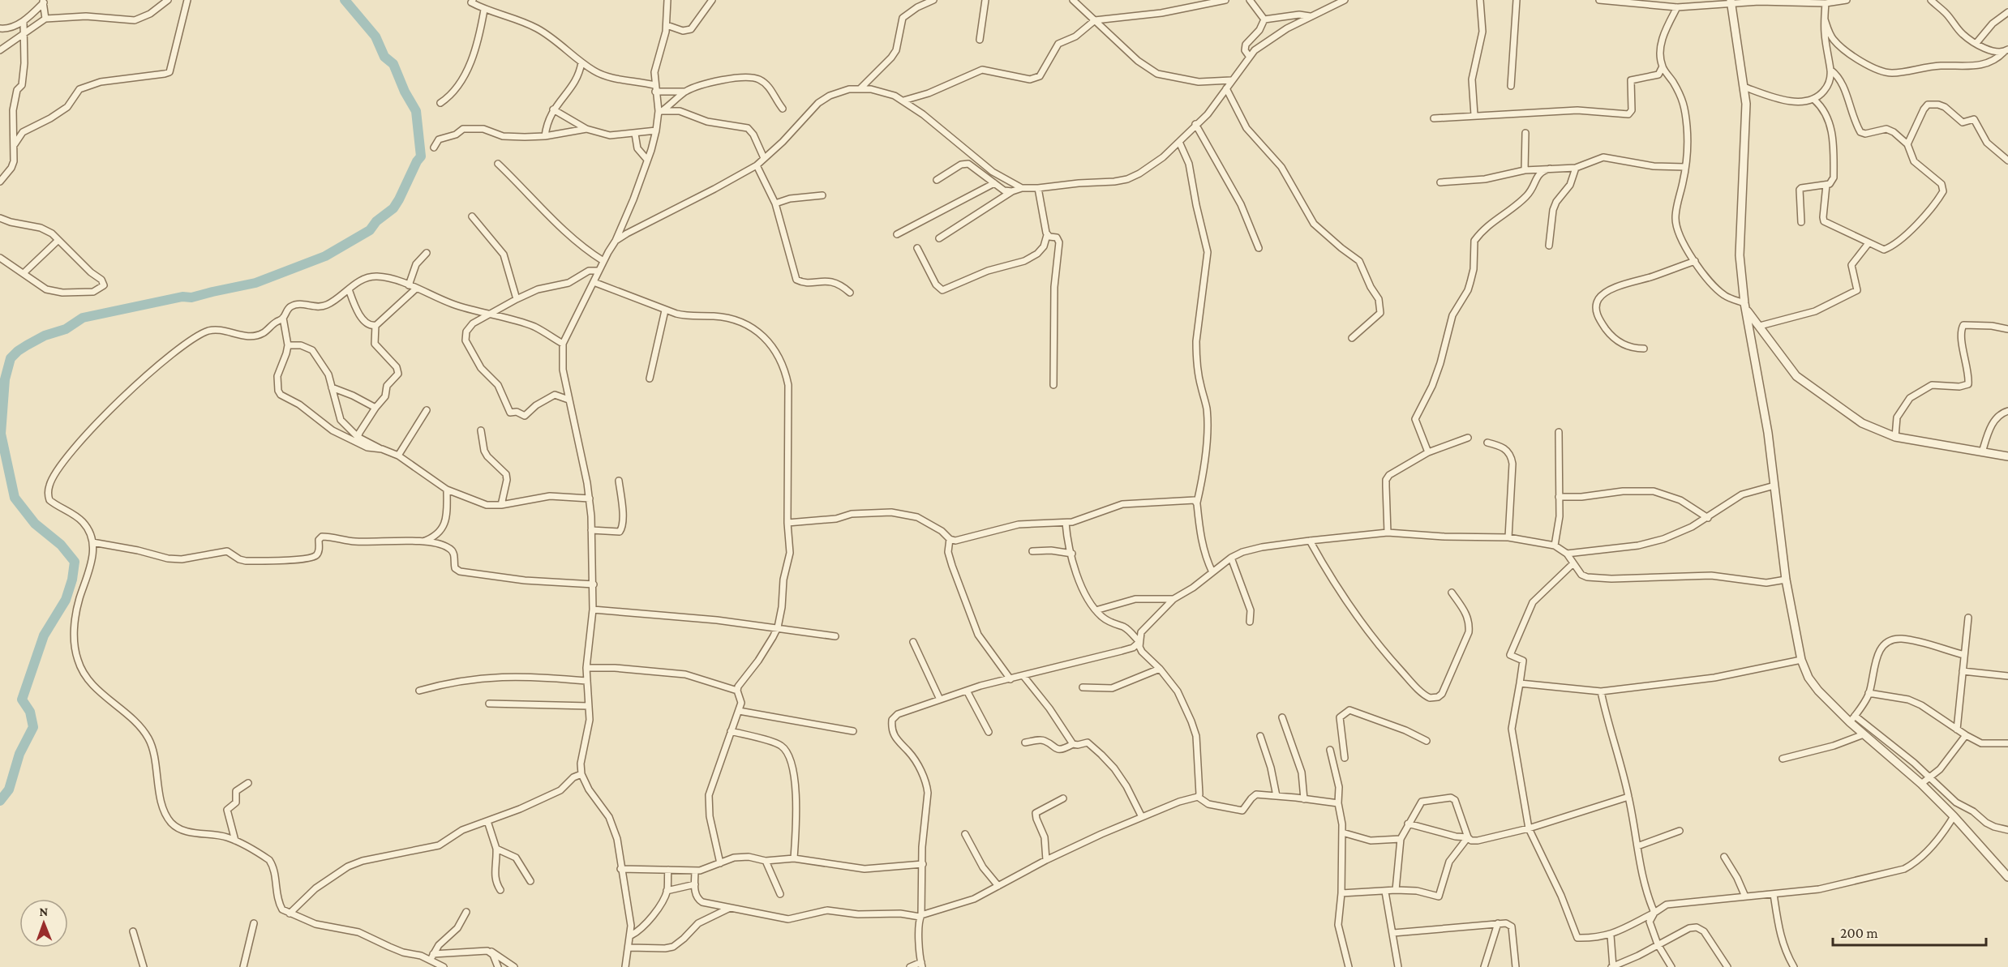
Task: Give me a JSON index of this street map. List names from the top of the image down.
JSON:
{
  "scale_bar": "200 m",
  "north": "top"
}
